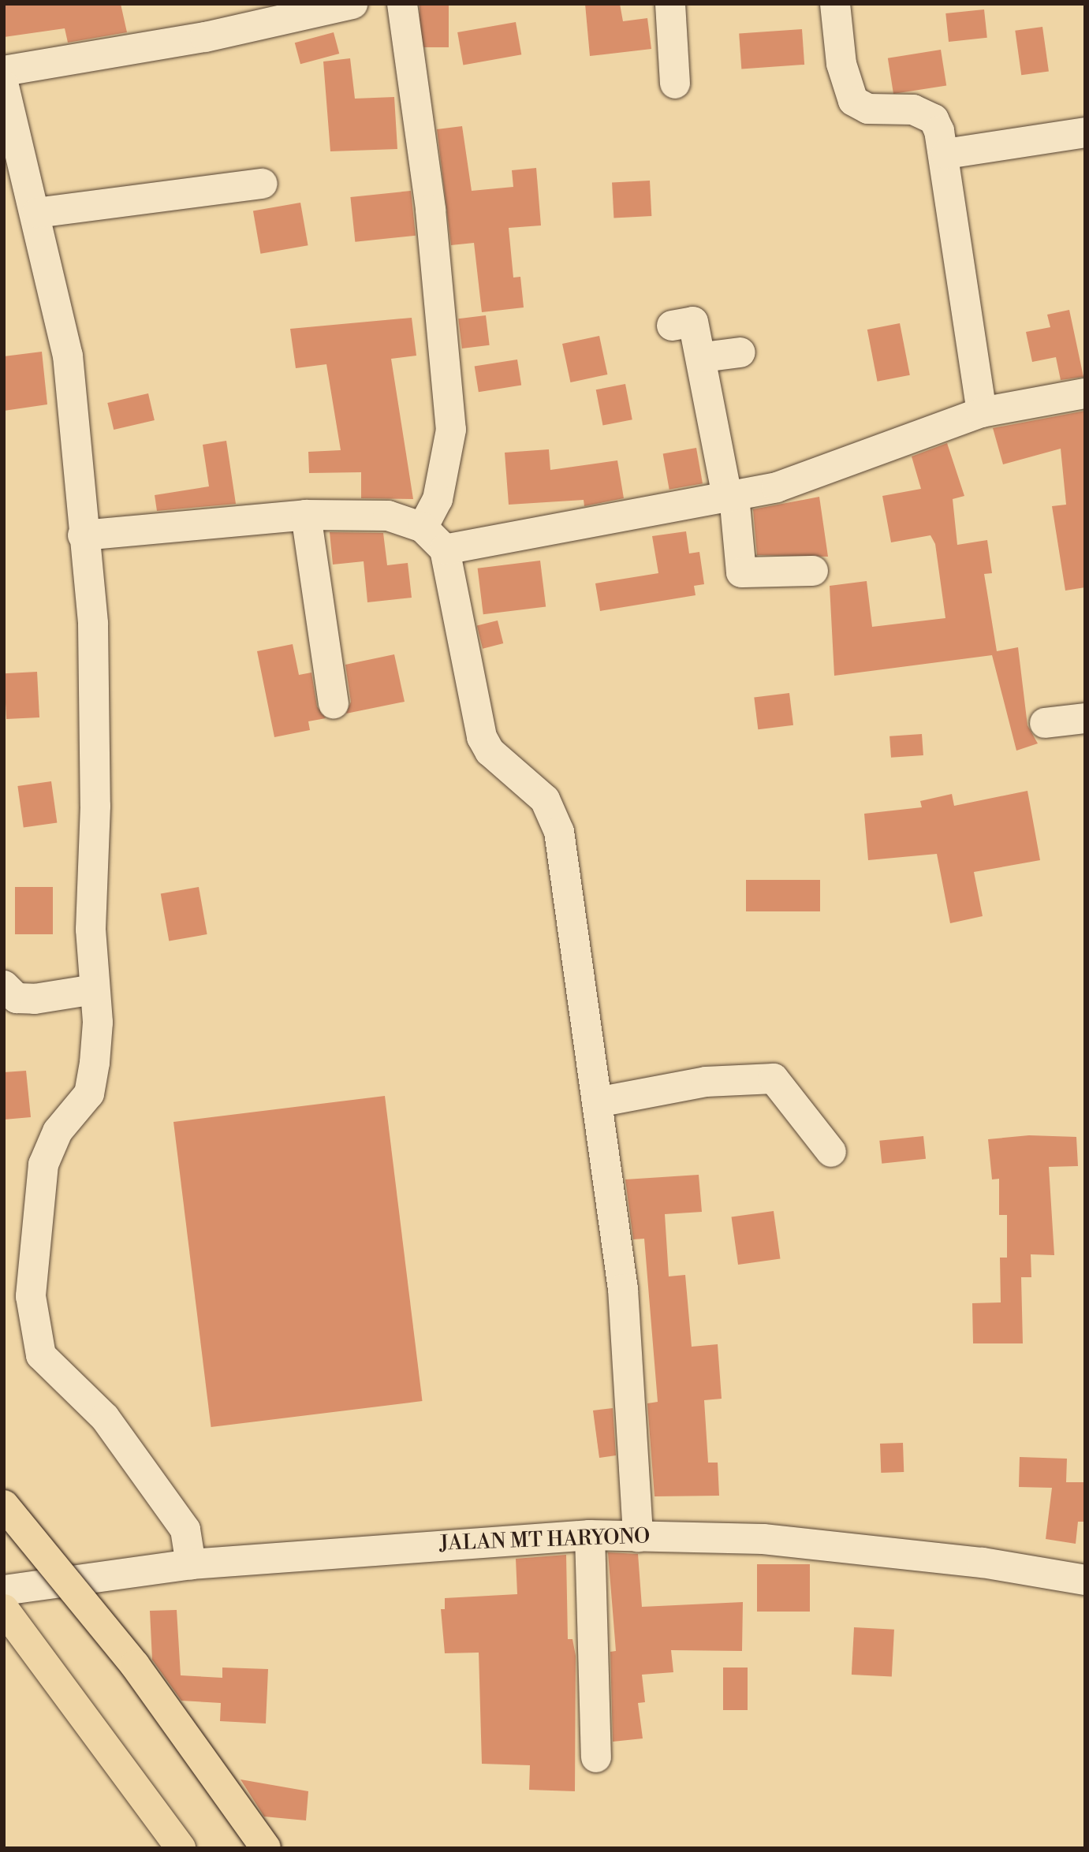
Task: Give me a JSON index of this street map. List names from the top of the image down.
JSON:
{
  "streets": {
    "street": ["JALAN MT HARYONO"]
  }
}
